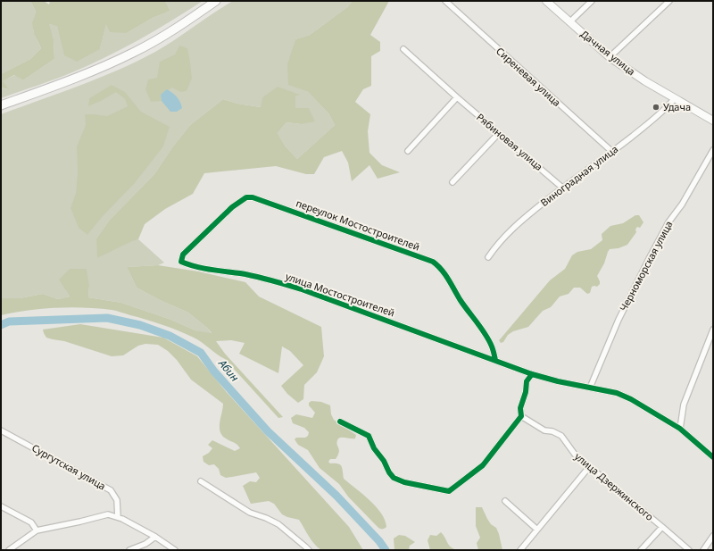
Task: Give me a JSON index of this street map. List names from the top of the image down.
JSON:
{
  "streets": {
    "main road": ["Дачная улица"],
    "street": [
      "Сиреневая улица",
      "Рябиновая улица",
      "Виноградная улица",
      "переулок Мостостроителей",
      "Черноморская улица",
      "улица Мостостроителей",
      "Сургутская улица",
      "улица Дзержинского"
    ]
  },
  "crossings": [
    ["Дачная улица", "Виноградная улица"],
    ["Сиреневая улица", "Виноградная улица"],
    ["Рябиновая улица", "Виноградная улица"],
    ["переулок Мостостроителей", "улица Мостостроителей"]
  ],
  "water": ["Абин"],
  "places": ["Удача"]
}
